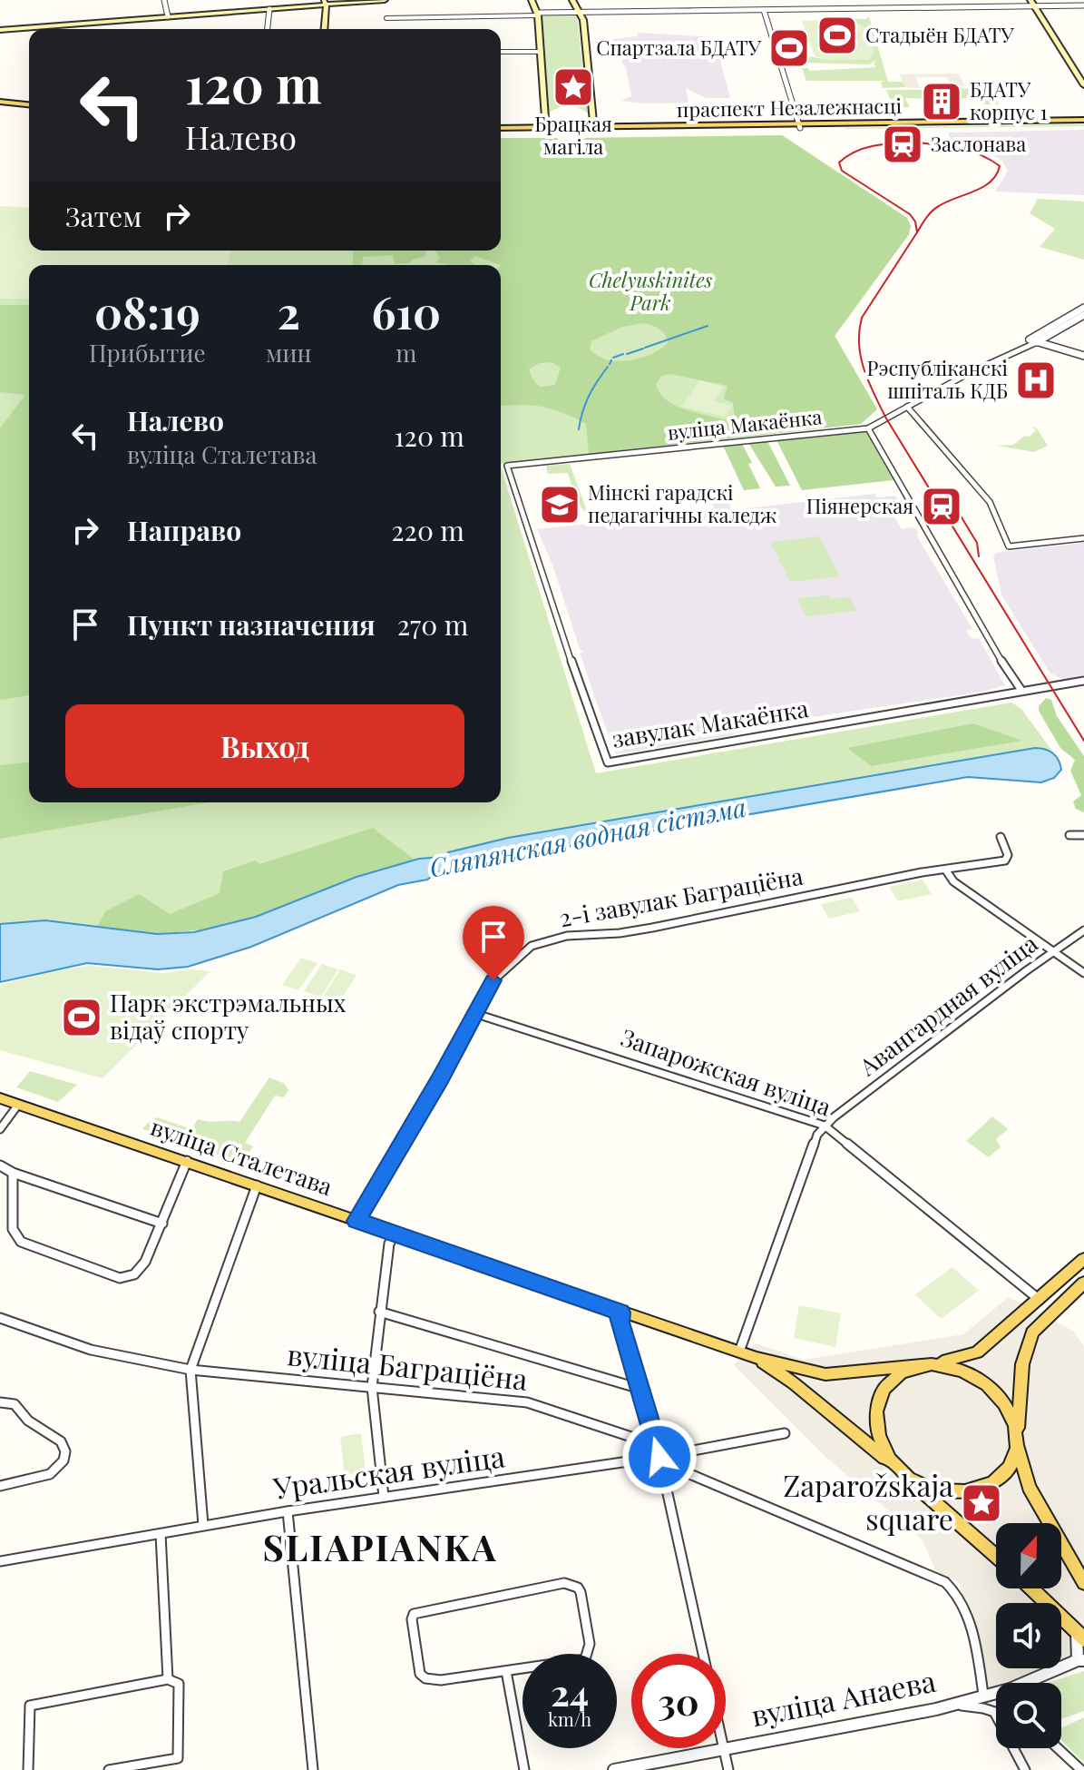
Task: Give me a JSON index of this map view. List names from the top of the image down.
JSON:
{
  "streets": {
    "main road": ["праспект Незалежнасці", "вуліца Сталетава"],
    "street": [
      "вуліца Макаёнка",
      "завулак Макаёнка",
      "2-і завулак Баграціёна",
      "Авангардная вуліца",
      "Запарожская вуліца",
      "вуліца Баграціёна",
      "Уральская вуліца",
      "вуліца Анаева"
    ]
  },
  "crossings": [
    ["вуліца Макаёнка", "завулак Макаёнка"],
    ["2-і завулак Баграціёна", "Запарожская вуліца"],
    ["2-і завулак Баграціёна", "вуліца Сталетава"],
    ["Авангардная вуліца", "Запарожская вуліца"],
    ["Авангардная вуліца", "вуліца Сталетава"],
    ["вуліца Баграціёна", "Уральская вуліца"],
    ["вуліца Баграціёна", "вуліца Анаева"]
  ],
  "districts": ["SLIAPIANKA"],
  "water": ["Сляпянская водная сістэма"],
  "parks": ["Chelyuskinites Park"],
  "places": {
    "sports": ["Стадыён БДАТУ", "Спартзала БДАТУ", "Парк экстрэмальных відаў спорту"],
    "place": ["Брацкая магіла", "Zaparožskaja square"],
    "building": ["БДАТУ корпус 1"],
    "station": ["Заслонава", "Піянерская"],
    "hospital": ["Рэспубліканскі шпіталь КДБ"],
    "school or university": ["Мінскі гарадскі педагагічны каледж"]
  },
  "north": "top",
  "page": {
    "turn": ["120 m", "Налево"],
    "then": "Затем",
    "eta": [
      "08:19",
      "Прибытие",
      "2",
      "мин",
      "610",
      "m"
    ],
    "list": [
      {
        "name": "Налево",
        "note": "вуліца Сталетава",
        "value": "120 m"
      },
      {
        "name": "Направо",
        "value": "220 m"
      },
      {
        "name": "Пункт назначения",
        "value": "270 m"
      }
    ],
    "buttons": "Выход",
    "speed": "24 km/h",
    "limit": "30"
  }
}
